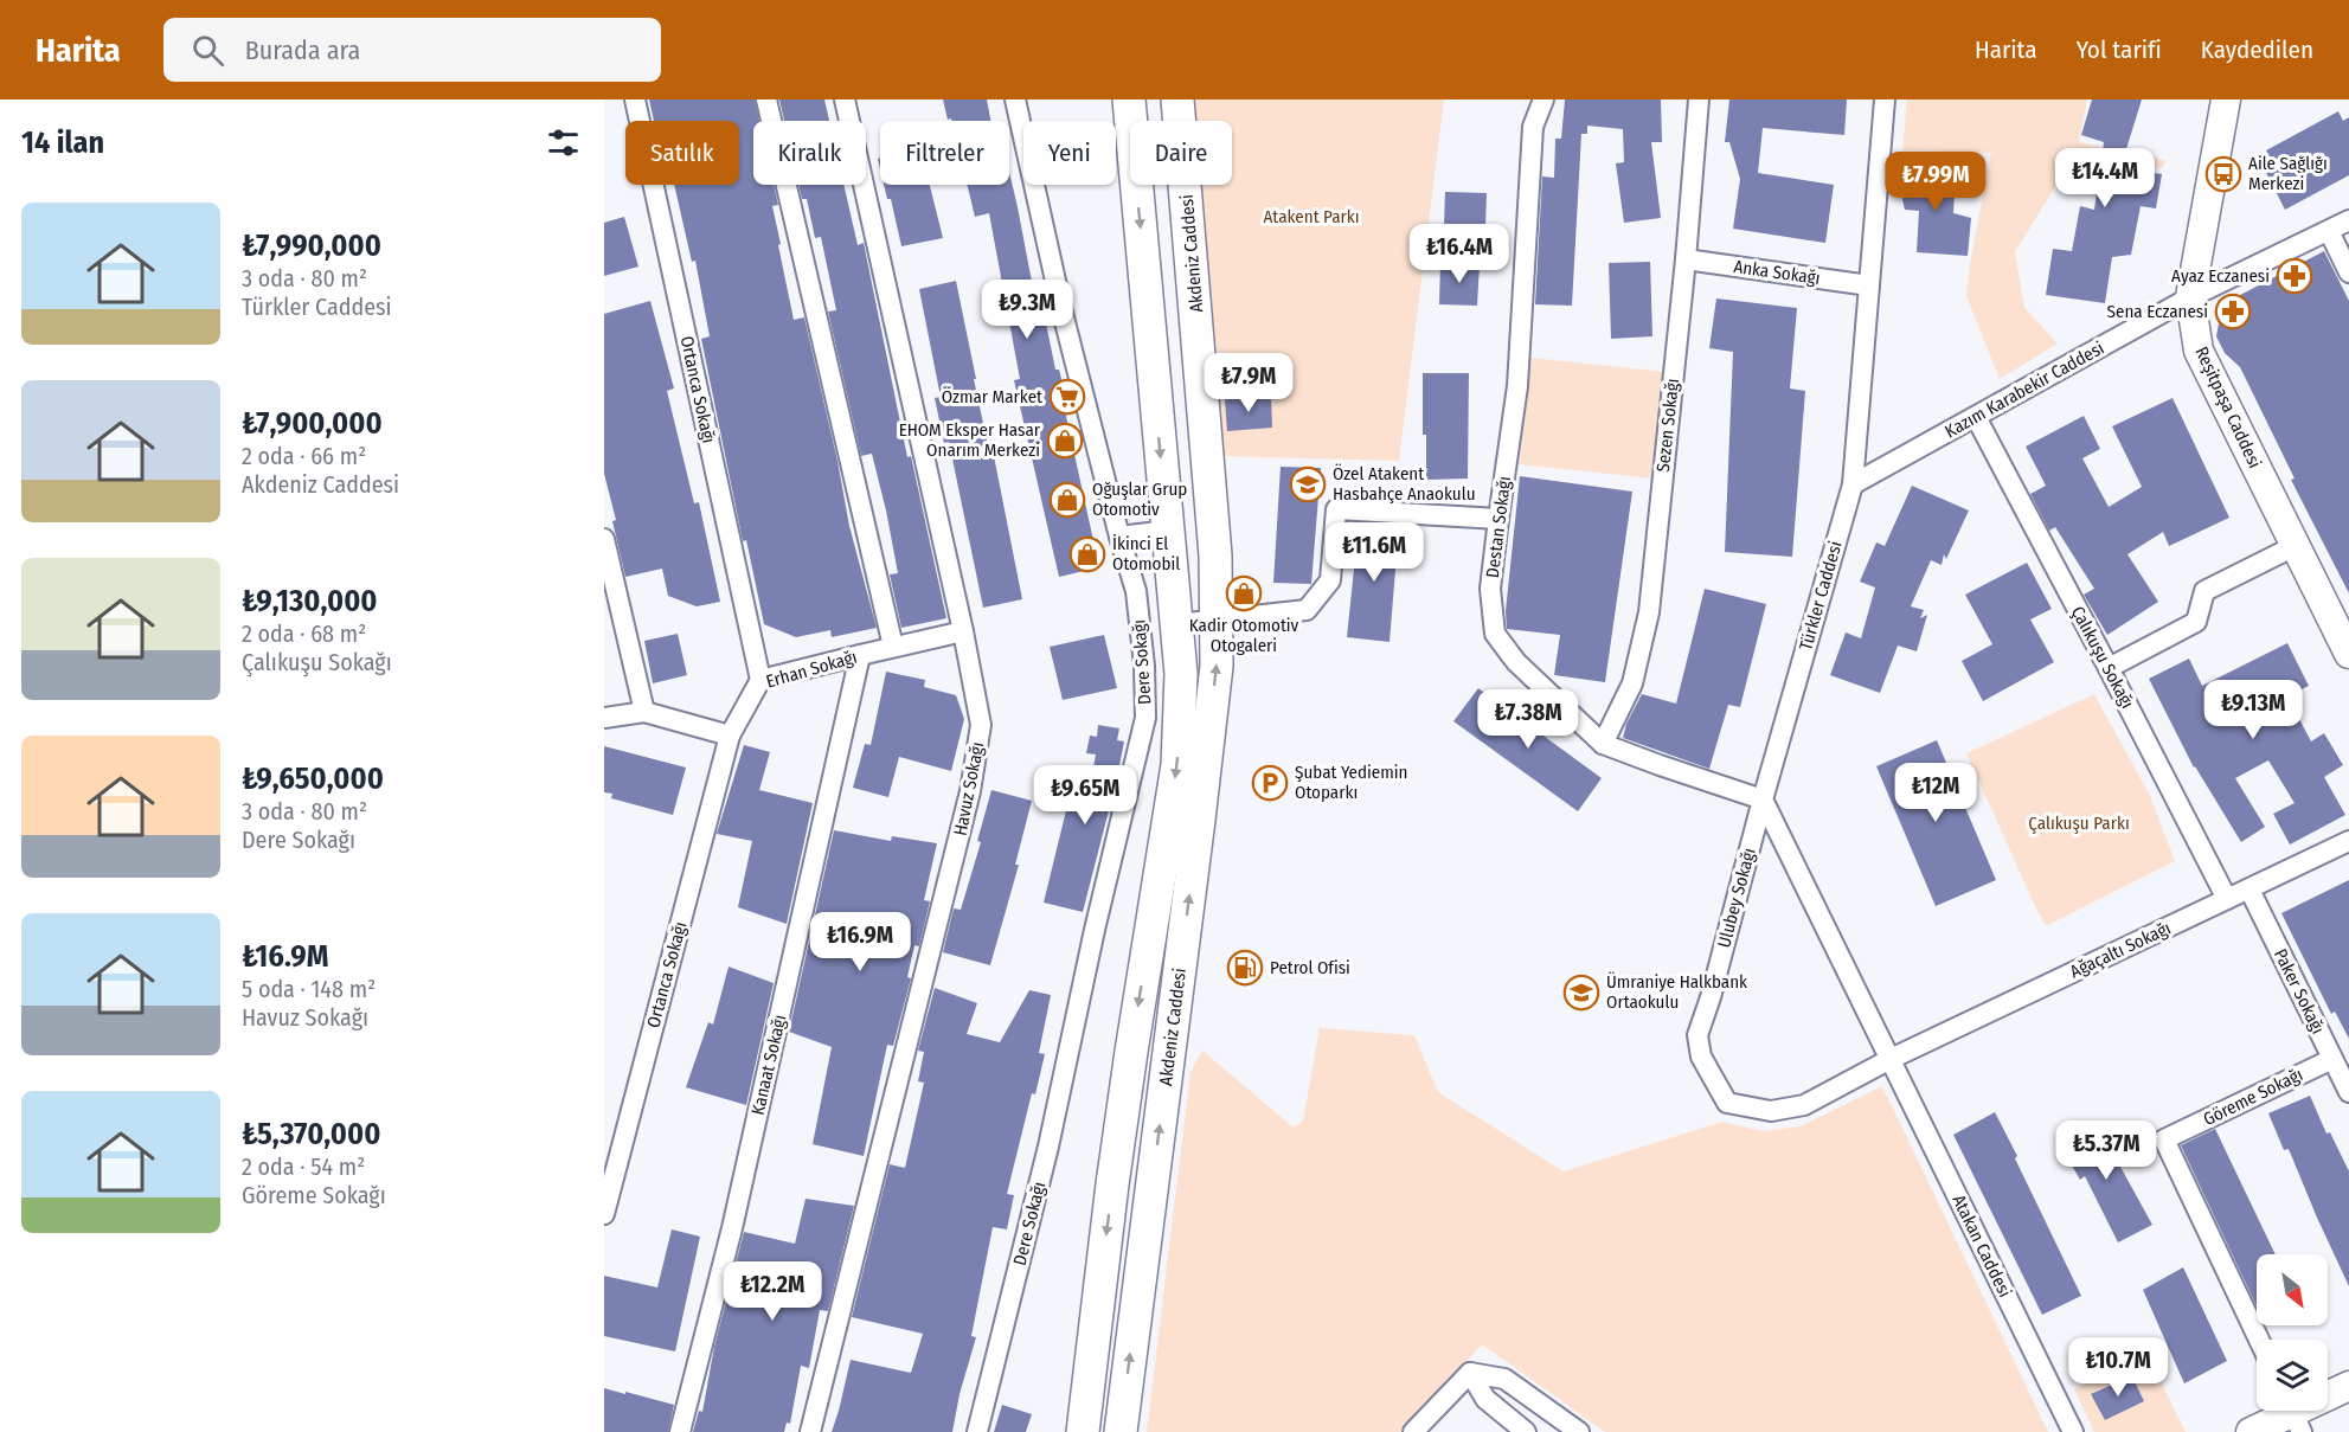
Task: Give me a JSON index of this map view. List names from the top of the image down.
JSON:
{
  "streets": {
    "main road": ["Akdeniz Caddesi"],
    "street": [
      "Anka Sokağı",
      "Ortanca Sokağı",
      "Kazım Karabekir Caddesi",
      "Reşitpaşa Caddesi",
      "Sezen Sokağı",
      "Destan Sokağı",
      "Türkler Caddesi",
      "Çalıkuşu Sokağı",
      "Dere Sokağı",
      "Erhan Sokağı",
      "Havuz Sokağı",
      "Ulubey Sokağı",
      "Ağaçaltı Sokağı",
      "Paker Sokağı",
      "Kanaat Sokağı",
      "Göreme Sokağı",
      "Atakan Caddesi"
    ]
  },
  "crossings": [
    ["Anka Sokağı", "Sezen Sokağı"],
    ["Anka Sokağı", "Türkler Caddesi"],
    ["Ortanca Sokağı", "Erhan Sokağı"],
    ["Kazım Karabekir Caddesi", "Reşitpaşa Caddesi"],
    ["Kazım Karabekir Caddesi", "Türkler Caddesi"],
    ["Kazım Karabekir Caddesi", "Çalıkuşu Sokağı"],
    ["Sezen Sokağı", "Destan Sokağı"],
    ["Destan Sokağı", "Türkler Caddesi"],
    ["Destan Sokağı", "Ulubey Sokağı"],
    ["Türkler Caddesi", "Ulubey Sokağı"],
    ["Çalıkuşu Sokağı", "Ağaçaltı Sokağı"],
    ["Erhan Sokağı", "Havuz Sokağı"],
    ["Erhan Sokağı", "Kanaat Sokağı"],
    ["Ulubey Sokağı", "Ağaçaltı Sokağı"],
    ["Ağaçaltı Sokağı", "Paker Sokağı"],
    ["Ağaçaltı Sokağı", "Atakan Caddesi"],
    ["Paker Sokağı", "Göreme Sokağı"]
  ],
  "parks": ["Atakent Parkı", "Çalıkuşu Parkı"],
  "places": {
    "bus stop": ["Aile Sağlığı Merkezi"],
    "pharmacy": ["Ayaz Eczanesi", "Sena Eczanesi"],
    "supermarket": ["Özmar Market"],
    "shop": [
      "EHOM Eksper Hasar Onarım Merkezi",
      "Oğuşlar Grup Otomotiv",
      "İkinci El Otomobil",
      "Kadir Otomotiv Otogaleri"
    ],
    "school or university": ["Özel Atakent Hasbahçe Anaokulu", "Ümraniye Halkbank Ortaokulu"],
    "parking": ["Şubat Yediemin Otoparkı"],
    "fuel station": ["Petrol Ofisi"]
  },
  "north": "bottom right",
  "page": {
    "header": "Harita",
    "search": "Burada ara",
    "nav": ["Harita", "Yol tarifi", "Kaydedilen"],
    "heading": "14 ilan",
    "chip": [
      "Satılık",
      "Kiralık",
      "Filtreler",
      "Yeni",
      "Daire"
    ],
    "price": [
      "₺14.4M",
      "₺7.99M",
      "₺16.4M",
      "₺9.3M",
      "₺7.9M",
      "₺11.6M",
      "₺9.13M",
      "₺7.38M",
      "₺12M",
      "₺9.65M",
      "₺16.9M",
      "₺5.37M",
      "₺12.2M",
      "₺10.7M"
    ],
    "list": [
      {
        "name": "₺7,990,000",
        "note": "3 oda · 80 m² · Türkler Caddesi"
      },
      {
        "name": "₺7,900,000",
        "note": "2 oda · 66 m² · Akdeniz Caddesi"
      },
      {
        "name": "₺9,130,000",
        "note": "2 oda · 68 m² · Çalıkuşu Sokağı"
      },
      {
        "name": "₺9,650,000",
        "note": "3 oda · 80 m² · Dere Sokağı"
      },
      {
        "name": "₺16.9M",
        "note": "5 oda · 148 m² · Havuz Sokağı"
      },
      {
        "name": "₺5,370,000",
        "note": "2 oda · 54 m² · Göreme Sokağı"
      }
    ]
  }
}
